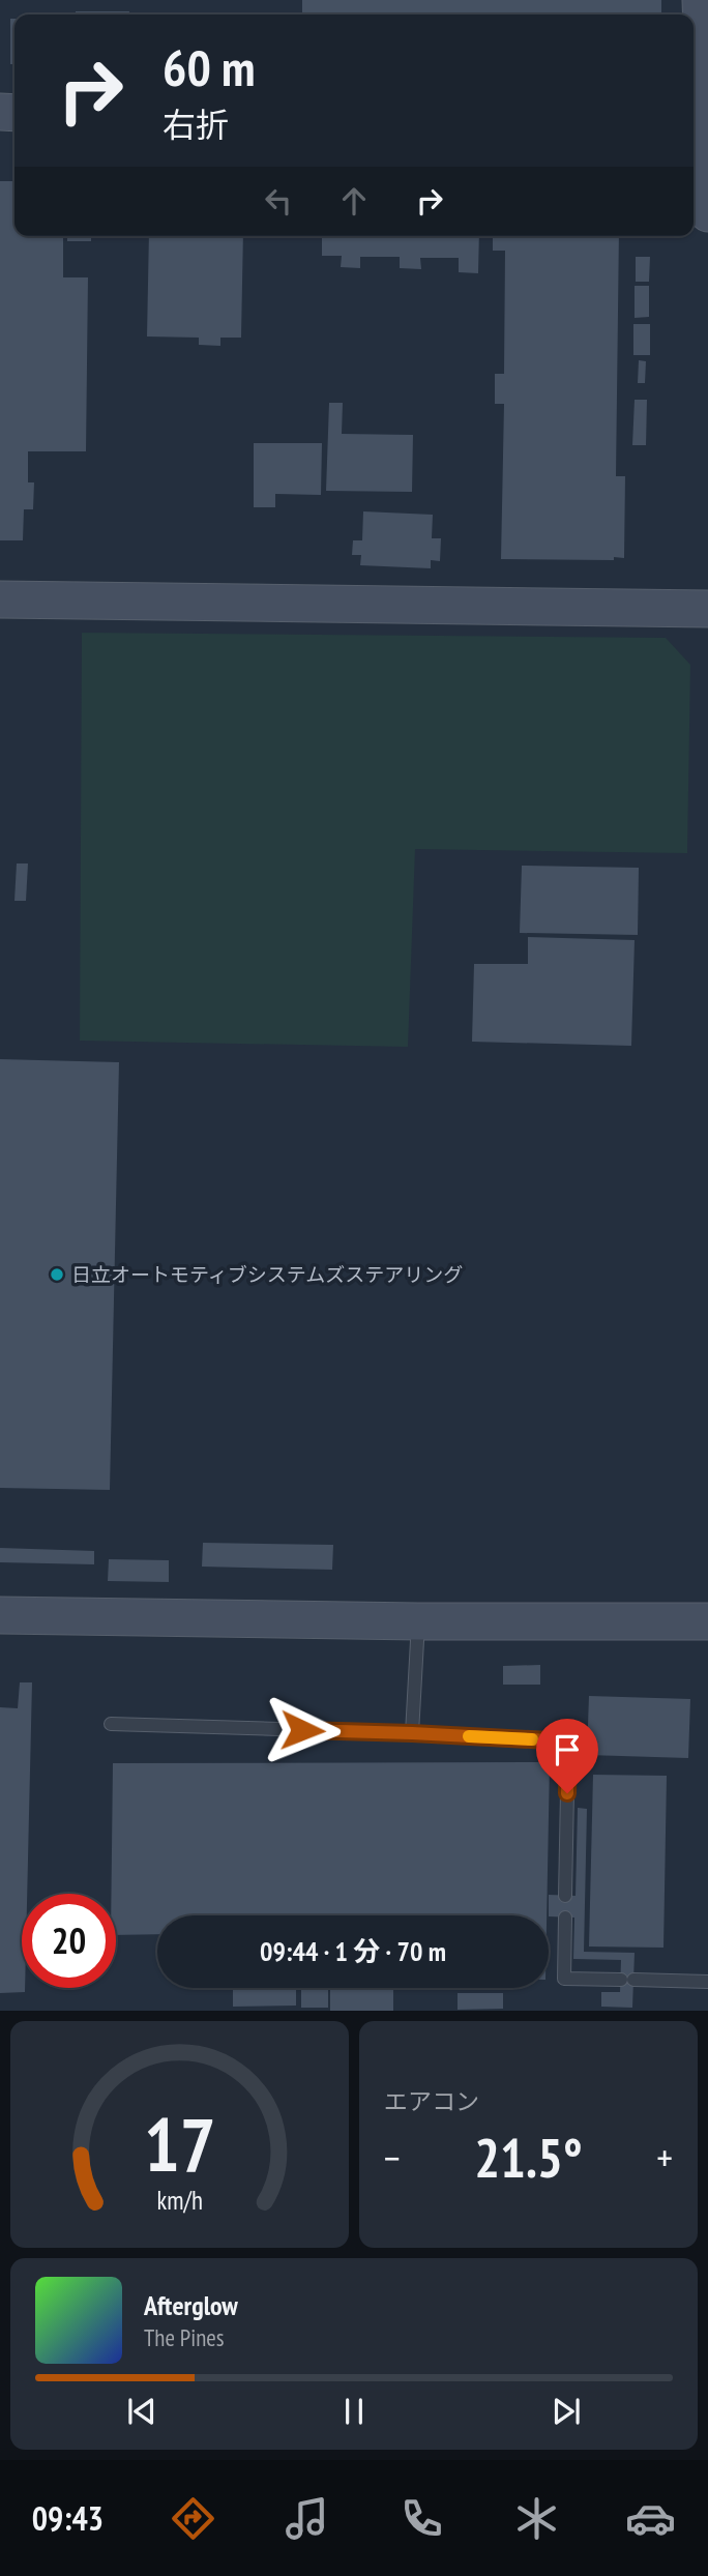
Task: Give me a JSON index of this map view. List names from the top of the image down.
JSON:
{
  "places": ["日立オートモティブシステムズステアリング"],
  "page": {
    "turn": ["60 m", "右折"],
    "limit": "20",
    "trip": "09:44 · 1 分 · 70 m",
    "tile": "エアコン",
    "heat": ["−", "21.5°", "+"],
    "song": ["Afterglow", "The Pines"],
    "tabs": "09:43",
    "gauge": ["17", "km/h"]
  }
}
